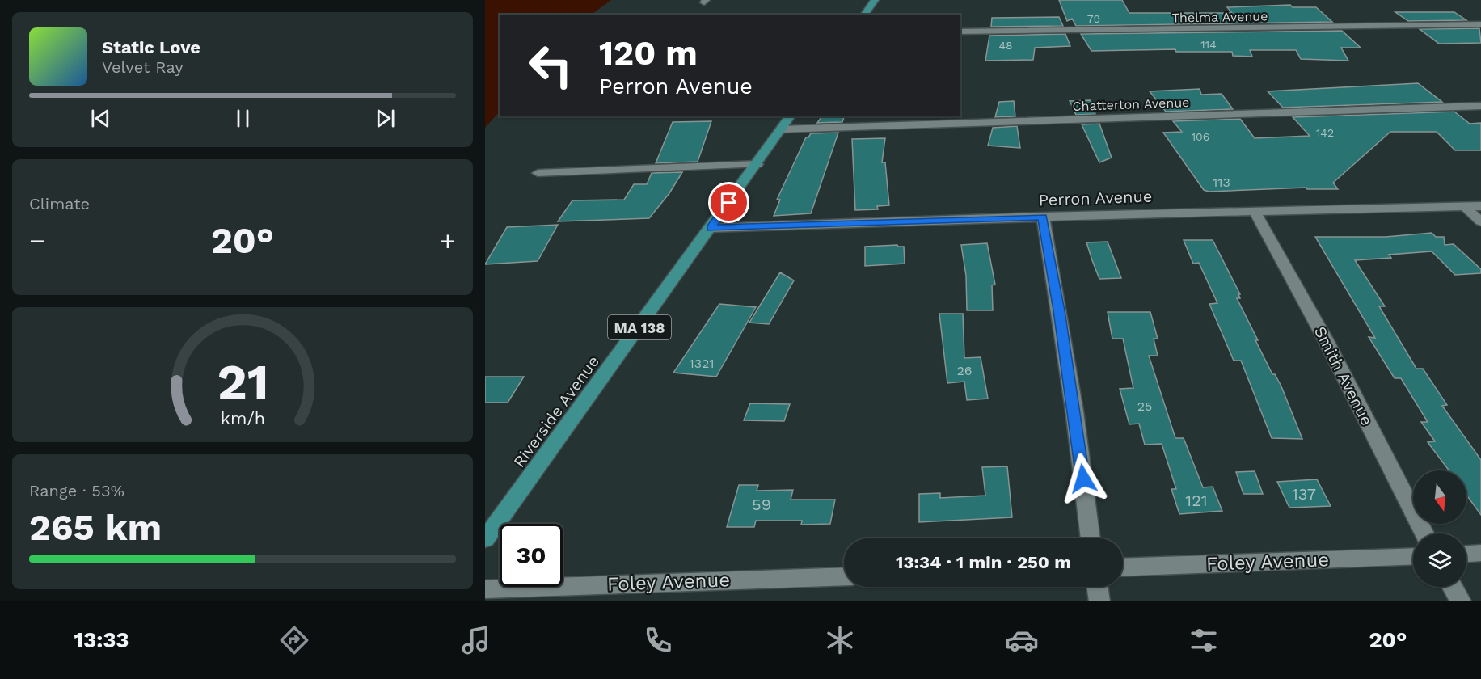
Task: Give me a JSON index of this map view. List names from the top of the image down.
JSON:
{
  "streets": {
    "main road": ["MA 138", "Riverside Avenue"],
    "street": [
      "Thelma Avenue",
      "Chatterton Avenue",
      "Perron Avenue",
      "Smith Avenue",
      "Foley Avenue"
    ]
  },
  "crossings": [
    ["Chatterton Avenue", "Riverside Avenue"],
    ["Perron Avenue", "Smith Avenue"],
    ["Perron Avenue", "Riverside Avenue"]
  ],
  "house_numbers": [
    "79",
    "114",
    "48",
    "142",
    "106",
    "113",
    "1321",
    "26",
    "25",
    "137",
    "121",
    "59"
  ],
  "north": "bottom",
  "page": {
    "turn": ["120 m", "Perron Avenue"],
    "song": ["Static Love", "Velvet Ray"],
    "tile": [
      "Climate",
      ["Range · 53%", "265 km"]
    ],
    "heat": ["−", "20°", "+"],
    "limit": "30",
    "trip": "13:34 · 1 min · 250 m",
    "tabs": ["13:33", "20°"],
    "gauge": ["21", "km/h"]
  }
}
